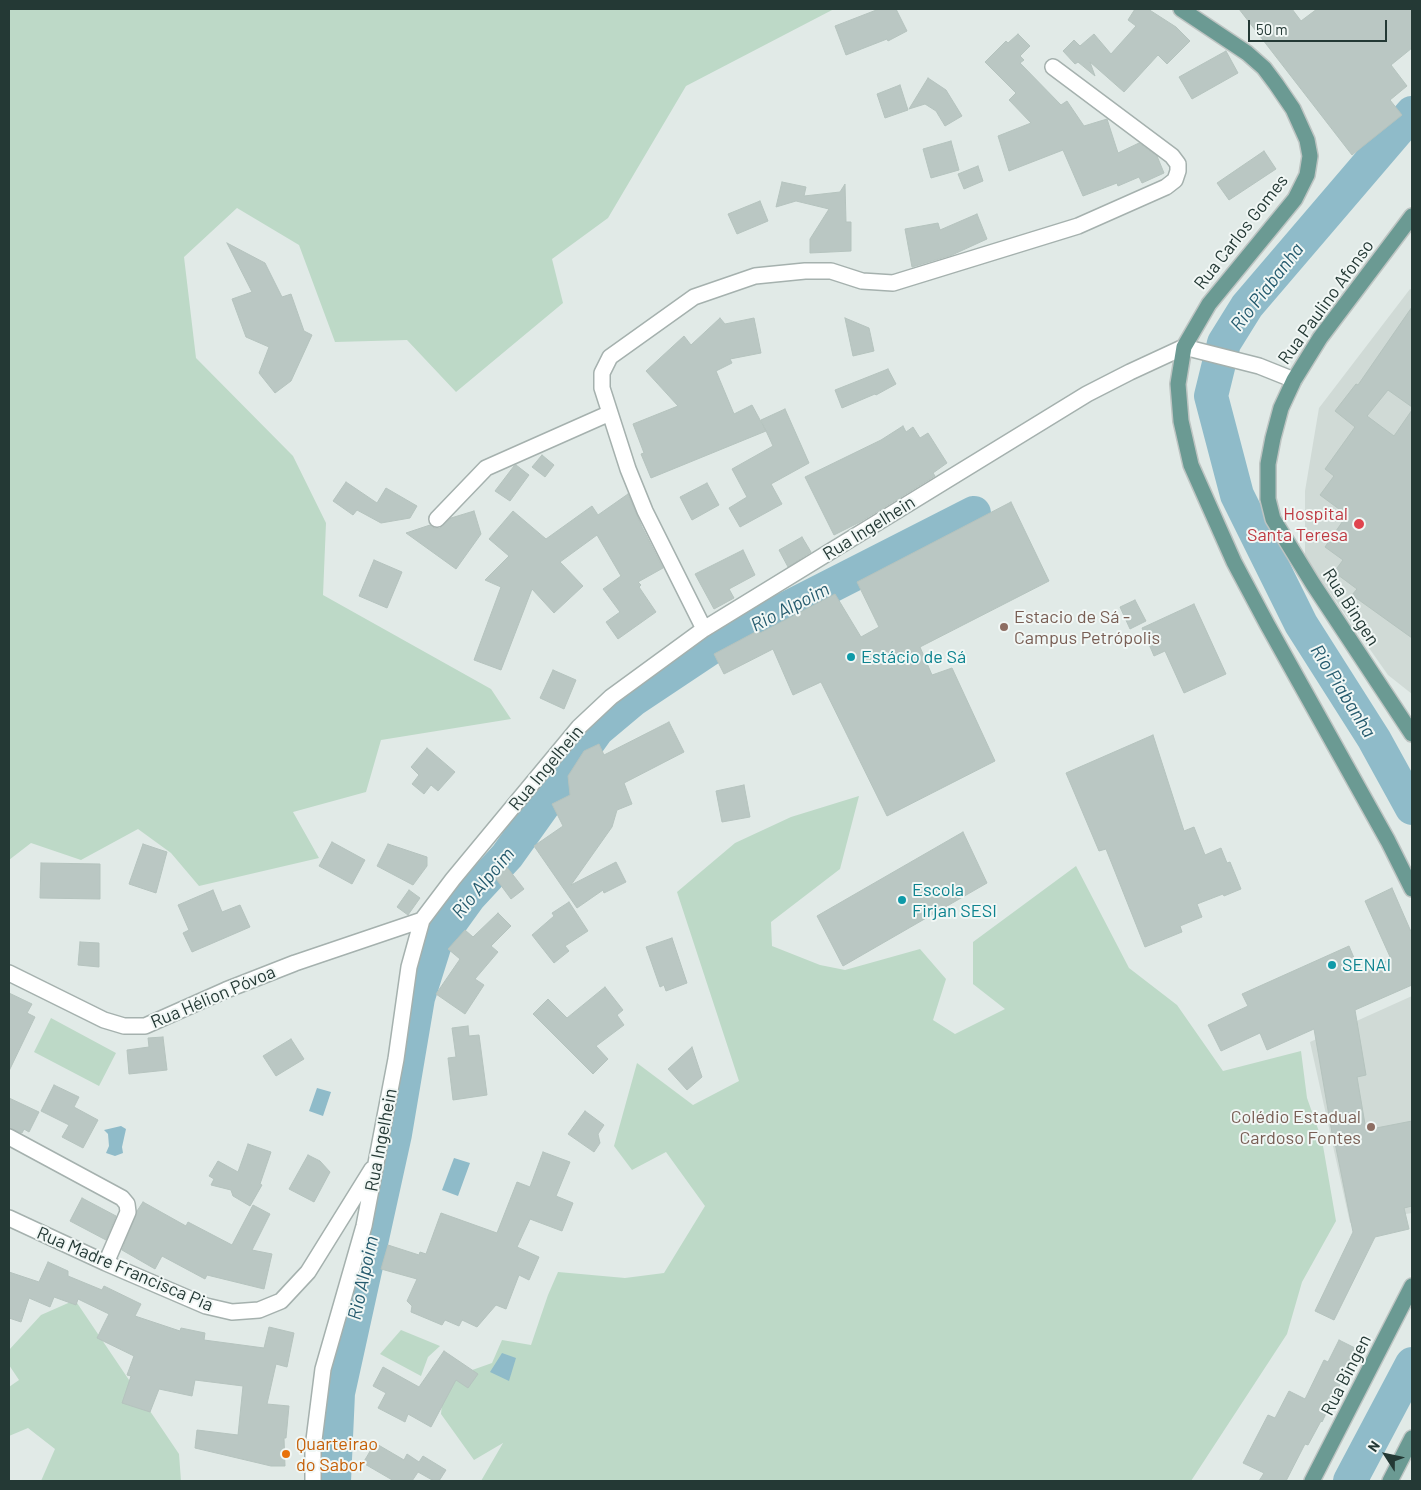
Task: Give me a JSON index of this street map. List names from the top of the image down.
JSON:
{
  "streets": {
    "main road": ["Rua Carlos Gomes", "Rua Paulino Afonso", "Rua Bingen"],
    "street": ["Rua Ingelhein", "Rua Hélion Póvoa", "Rua Madre Francisca Pia"]
  },
  "crossings": [
    ["Rua Carlos Gomes", "Rua Paulino Afonso"],
    ["Rua Carlos Gomes", "Rua Ingelhein"],
    ["Rua Paulino Afonso", "Rua Ingelhein"],
    ["Rua Paulino Afonso", "Rua Bingen"],
    ["Rua Ingelhein", "Rua Hélion Póvoa"],
    ["Rua Ingelhein", "Rua Madre Francisca Pia"]
  ],
  "water": ["Rio Piabanha", "Rio Alpoim"],
  "places": [
    "Hospital Santa Teresa",
    "Estacio de Sá - Campus Petrópolis",
    "Estácio de Sá",
    "Escola Firjan SESI",
    "SENAI",
    "Colédio Estadual Cardoso Fontes",
    "Quarteirao do Sabor"
  ],
  "scale_bar": "50 m",
  "north": "top left"
}
